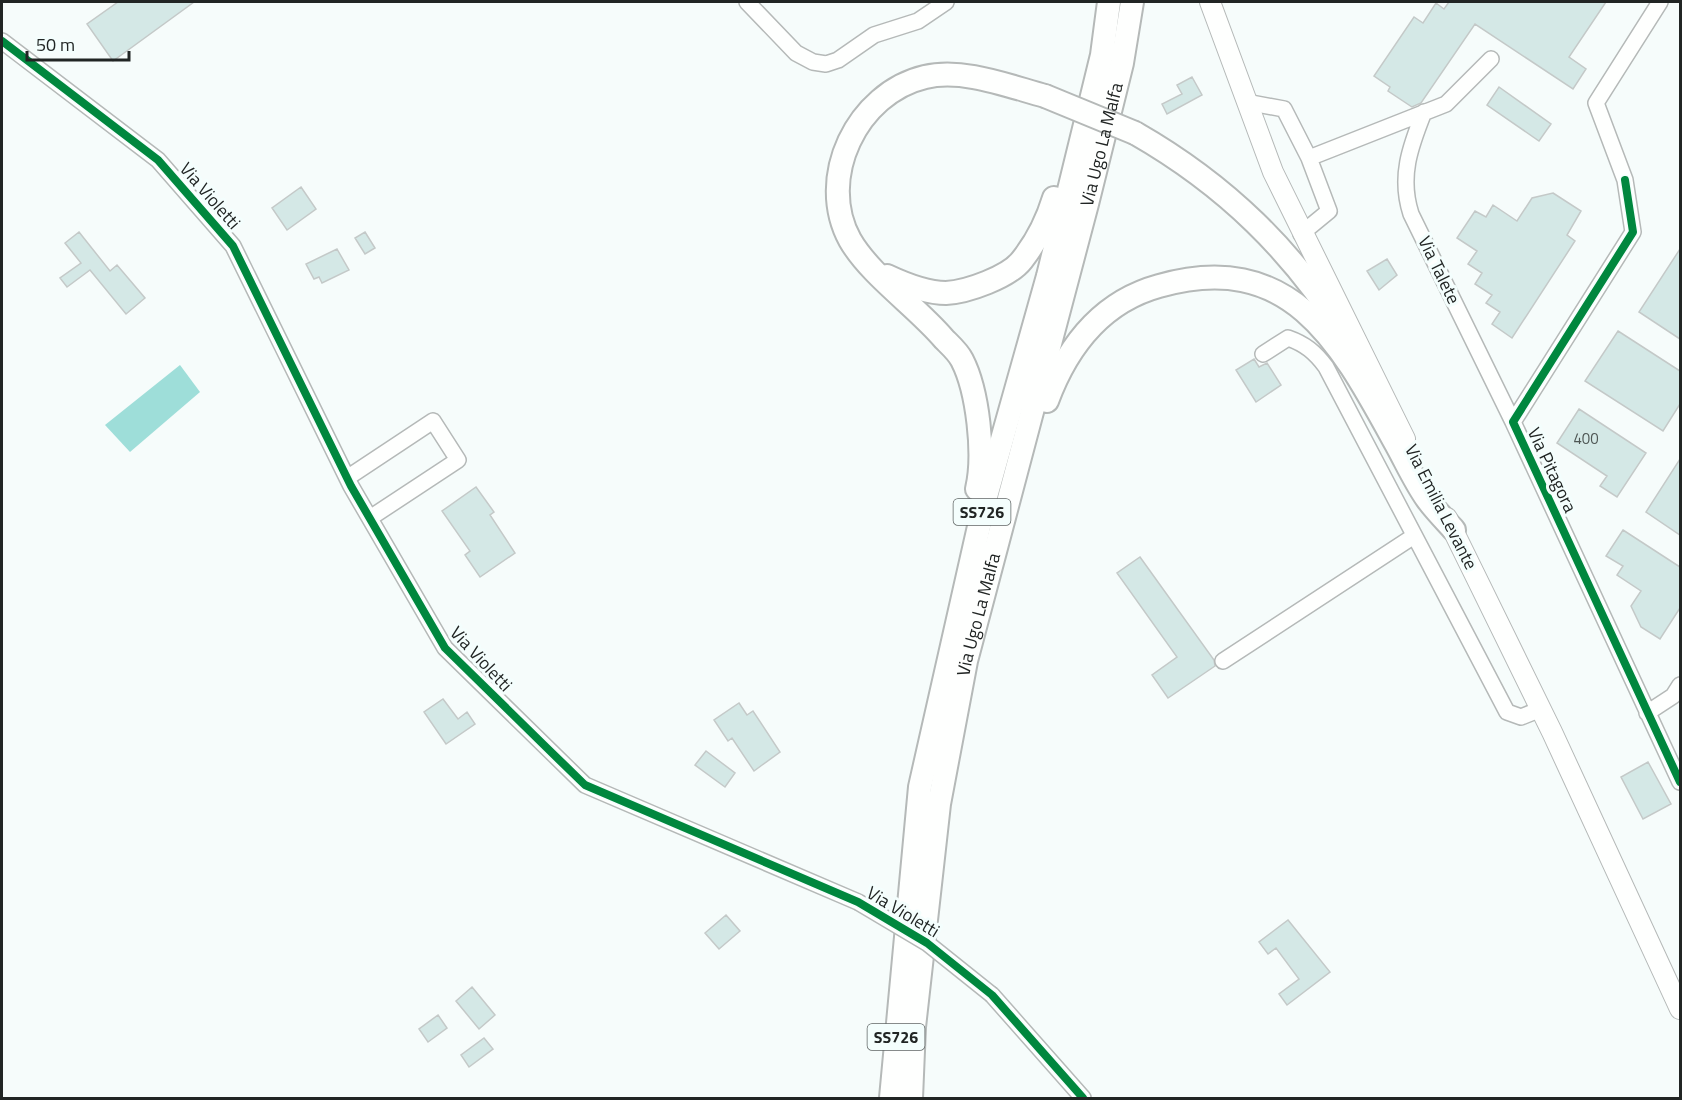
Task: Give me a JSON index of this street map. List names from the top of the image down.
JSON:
{
  "streets": {
    "highway": ["Via Ugo La Malfa", "SS726"],
    "main road": ["Via Emilia Levante"],
    "street": ["Via Violetti", "Via Talete", "Via Pitagora"]
  },
  "crossings": [
    ["Via Talete", "Via Pitagora"]
  ],
  "house_numbers": ["400"],
  "scale_bar": "50 m"
}
